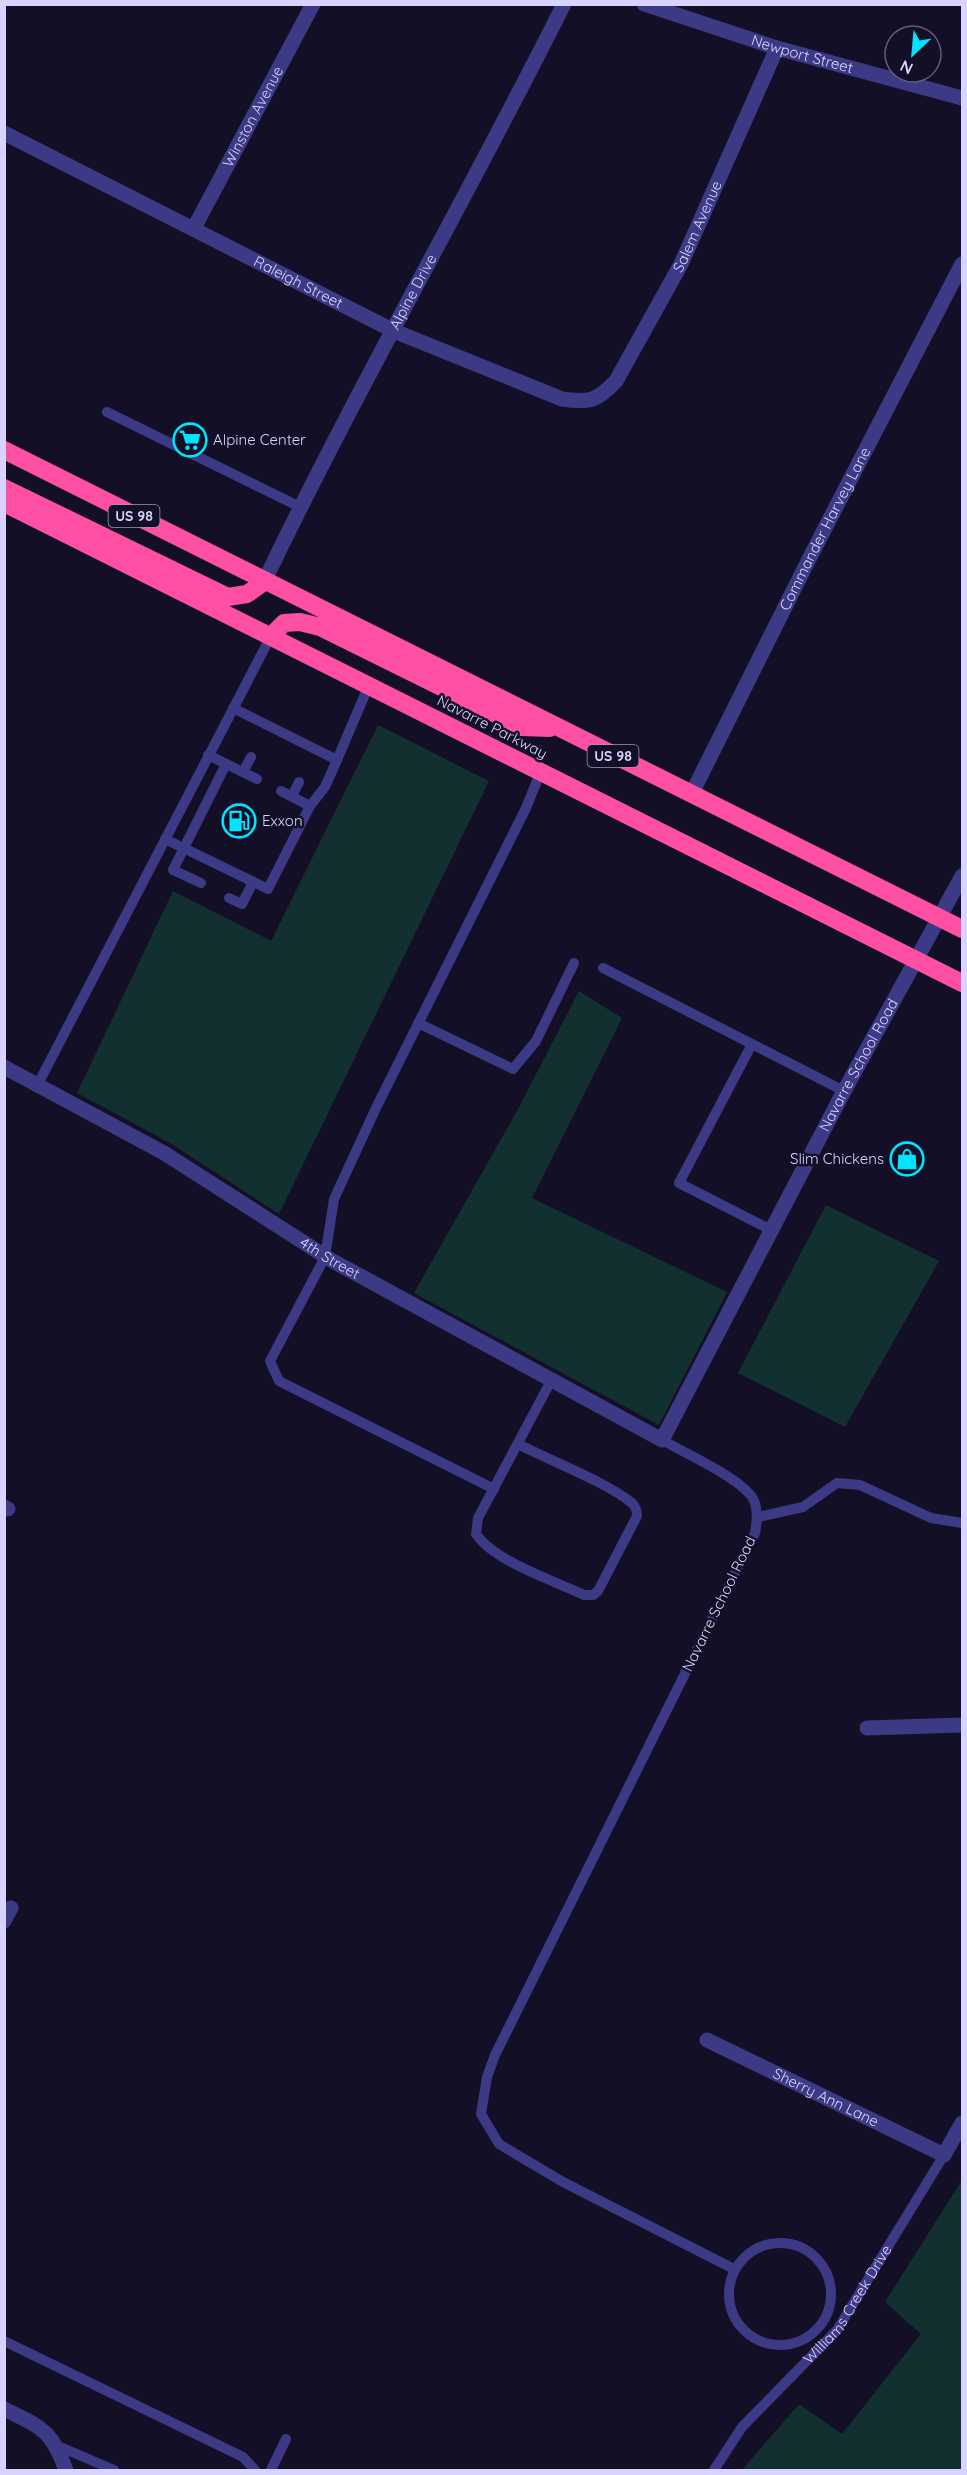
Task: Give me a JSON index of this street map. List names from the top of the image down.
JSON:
{
  "streets": {
    "highway": ["US 98", "Navarre Parkway"],
    "street": [
      "Newport Street",
      "Winston Avenue",
      "Salem Avenue",
      "Raleigh Street",
      "Alpine Drive",
      "Commander Harvey Lane",
      "Navarre School Road",
      "4th Street",
      "Sherry Ann Lane",
      "Williams Creek Drive"
    ]
  },
  "crossings": [
    ["Newport Street", "Salem Avenue"],
    ["Winston Avenue", "Raleigh Street"],
    ["Salem Avenue", "Raleigh Street"],
    ["Raleigh Street", "Alpine Drive"],
    ["Alpine Drive", "Navarre Parkway"],
    ["Commander Harvey Lane", "Navarre Parkway"],
    ["Navarre Parkway", "Navarre School Road"],
    ["Navarre School Road", "4th Street"],
    ["Sherry Ann Lane", "Williams Creek Drive"]
  ],
  "places": {
    "supermarket": ["Alpine Center"],
    "fuel station": ["Exxon"],
    "shop": ["Slim Chickens"]
  },
  "north": "bottom left"
}
